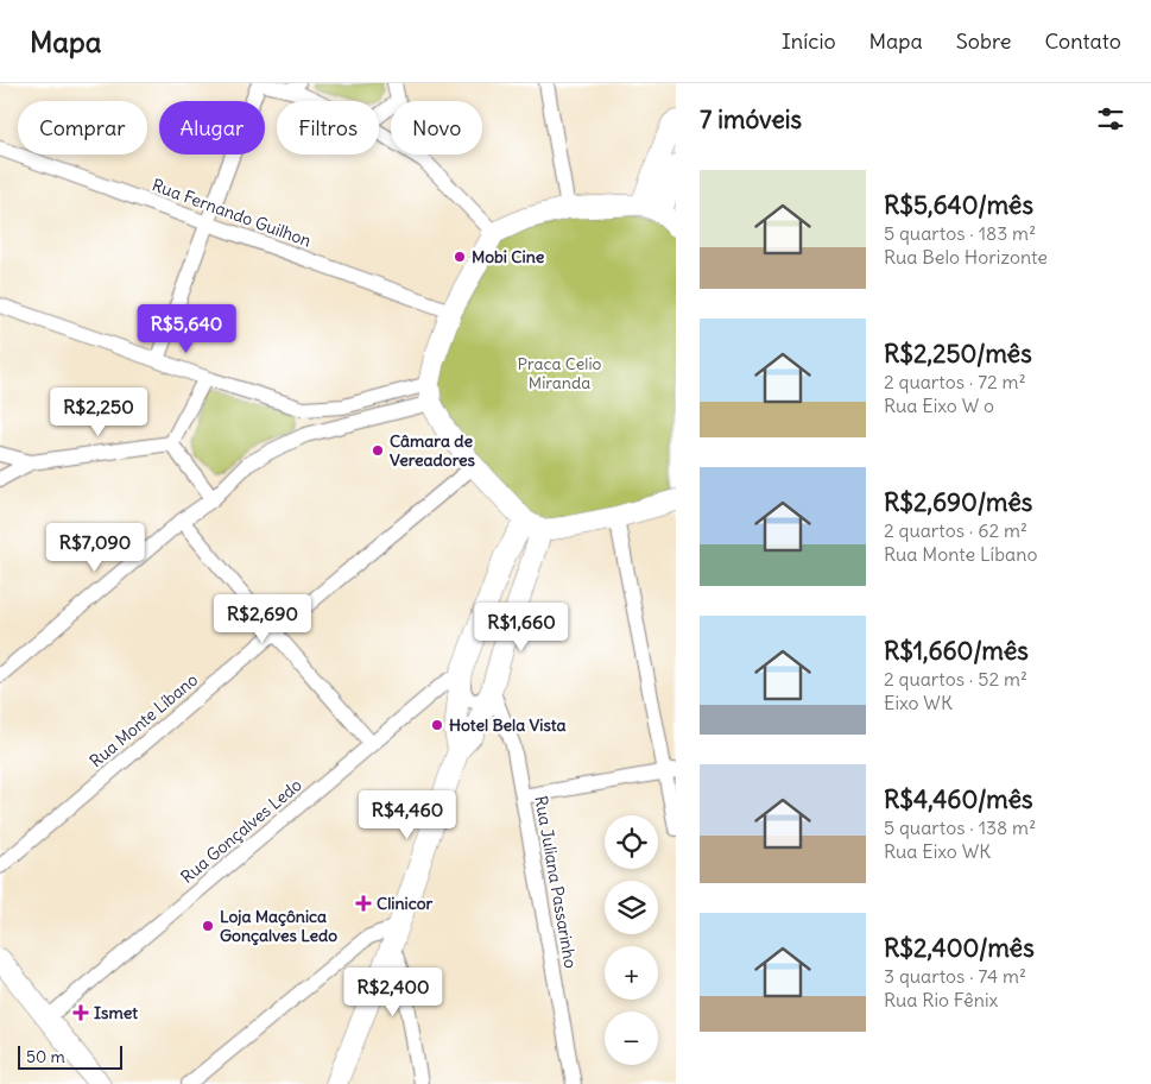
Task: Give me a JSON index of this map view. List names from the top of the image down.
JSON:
{
  "streets": {
    "street": [
      "Rua Fernando Guilhon",
      "Rua Monte Líbano",
      "Rua Gonçalves Ledo",
      "Rua Juliana Passarinho"
    ]
  },
  "parks": ["Praca Celio Miranda"],
  "places": {
    "other": [
      "Mobi Cine",
      "Câmara de Vereadores",
      "Hotel Bela Vista",
      "Loja Maçônica Gonçalves Ledo"
    ],
    "health": ["Clinicor", "Ismet"]
  },
  "scale_bar": "50 m",
  "page": {
    "header": "Mapa",
    "nav": [
      "Início",
      "Mapa",
      "Sobre",
      "Contato"
    ],
    "heading": "7 imóveis",
    "chip": [
      "Comprar",
      "Alugar",
      "Filtros",
      "Novo"
    ],
    "list": [
      {
        "name": "R$5,640/mês",
        "note": "5 quartos · 183 m² · Rua Belo Horizonte"
      },
      {
        "name": "R$2,250/mês",
        "note": "2 quartos · 72 m² · Rua Eixo W o"
      },
      {
        "name": "R$2,690/mês",
        "note": "2 quartos · 62 m² · Rua Monte Líbano"
      },
      {
        "name": "R$1,660/mês",
        "note": "2 quartos · 52 m² · Eixo WK"
      },
      {
        "name": "R$4,460/mês",
        "note": "5 quartos · 138 m² · Rua Eixo WK"
      },
      {
        "name": "R$2,400/mês",
        "note": "3 quartos · 74 m² · Rua Rio Fênix"
      }
    ],
    "price": [
      "R$5,640",
      "R$2,250",
      "R$7,090",
      "R$2,690",
      "R$1,660",
      "R$4,460",
      "R$2,400"
    ],
    "map_buttons": ["+", "−"],
    "scale": "50 m"
  }
}
